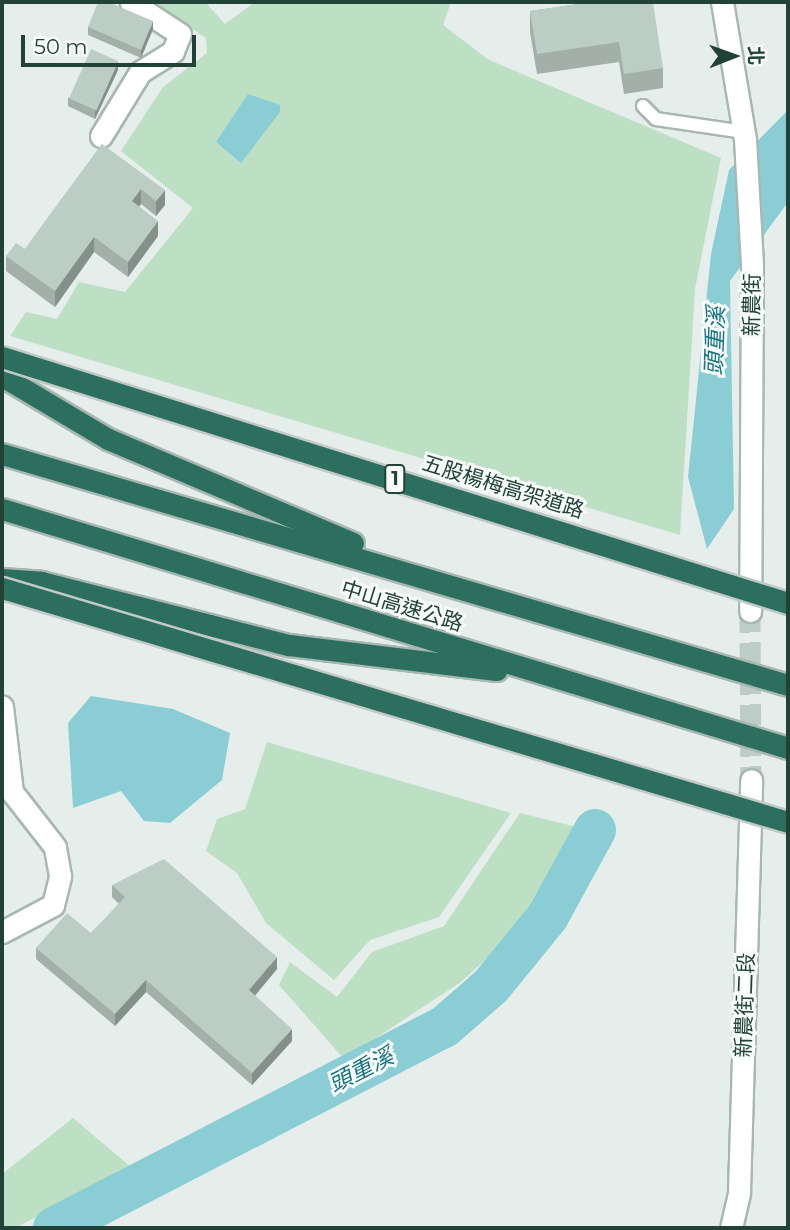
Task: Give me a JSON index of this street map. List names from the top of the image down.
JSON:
{
  "streets": {
    "highway": ["1", "五股楊梅高架道路", "中山高速公路"],
    "street": ["新農街", "新農街二段"]
  },
  "water": ["頭重溪"],
  "scale_bar": "50 m",
  "north": "right"
}
